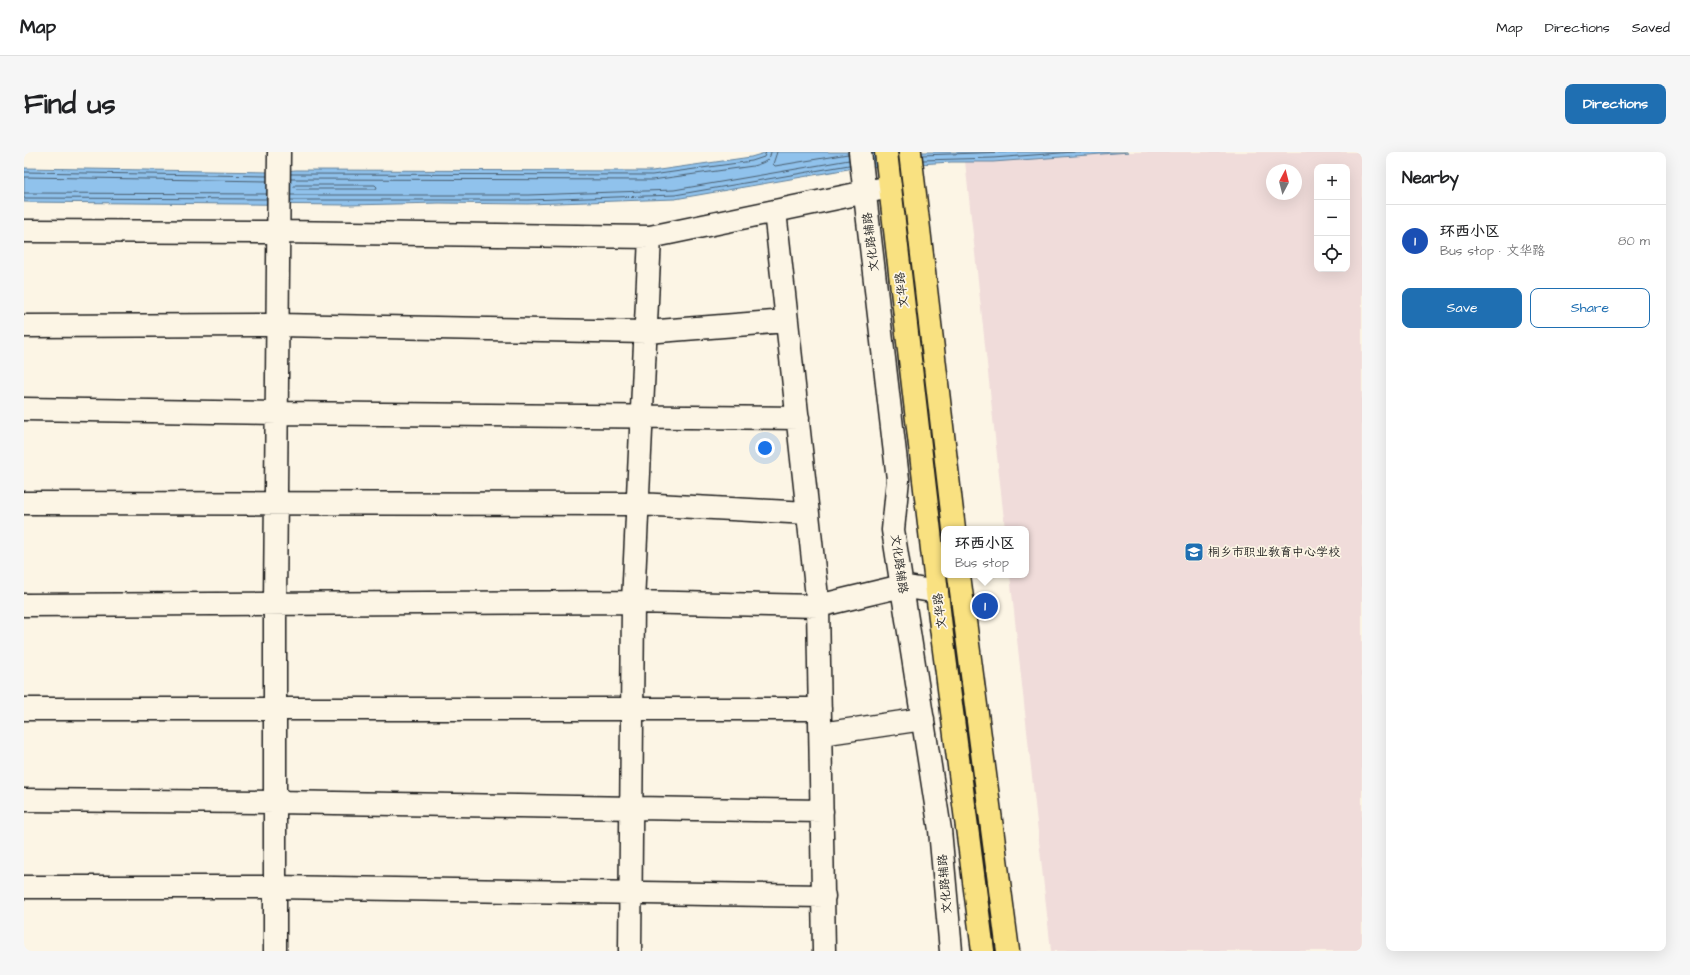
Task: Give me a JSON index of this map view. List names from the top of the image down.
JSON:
{
  "streets": {
    "main road": ["文华路"],
    "street": ["文化路辅路"]
  },
  "places": {
    "school or university": ["桐乡市职业教育中心学校"]
  },
  "north": "top",
  "page": {
    "header": "Map",
    "nav": ["Map", "Directions", "Saved"],
    "buttons": [
      "Directions",
      ["Save", "Share"]
    ],
    "title": "Find us",
    "heading": "Nearby",
    "map_buttons": ["+", "−"],
    "list": [
      {
        "mark": "1",
        "name": "环西小区",
        "note": "Bus stop · 文华路",
        "value": "80 m"
      }
    ],
    "popup": ["环西小区", "Bus stop"],
    "pins": "1"
  }
}
